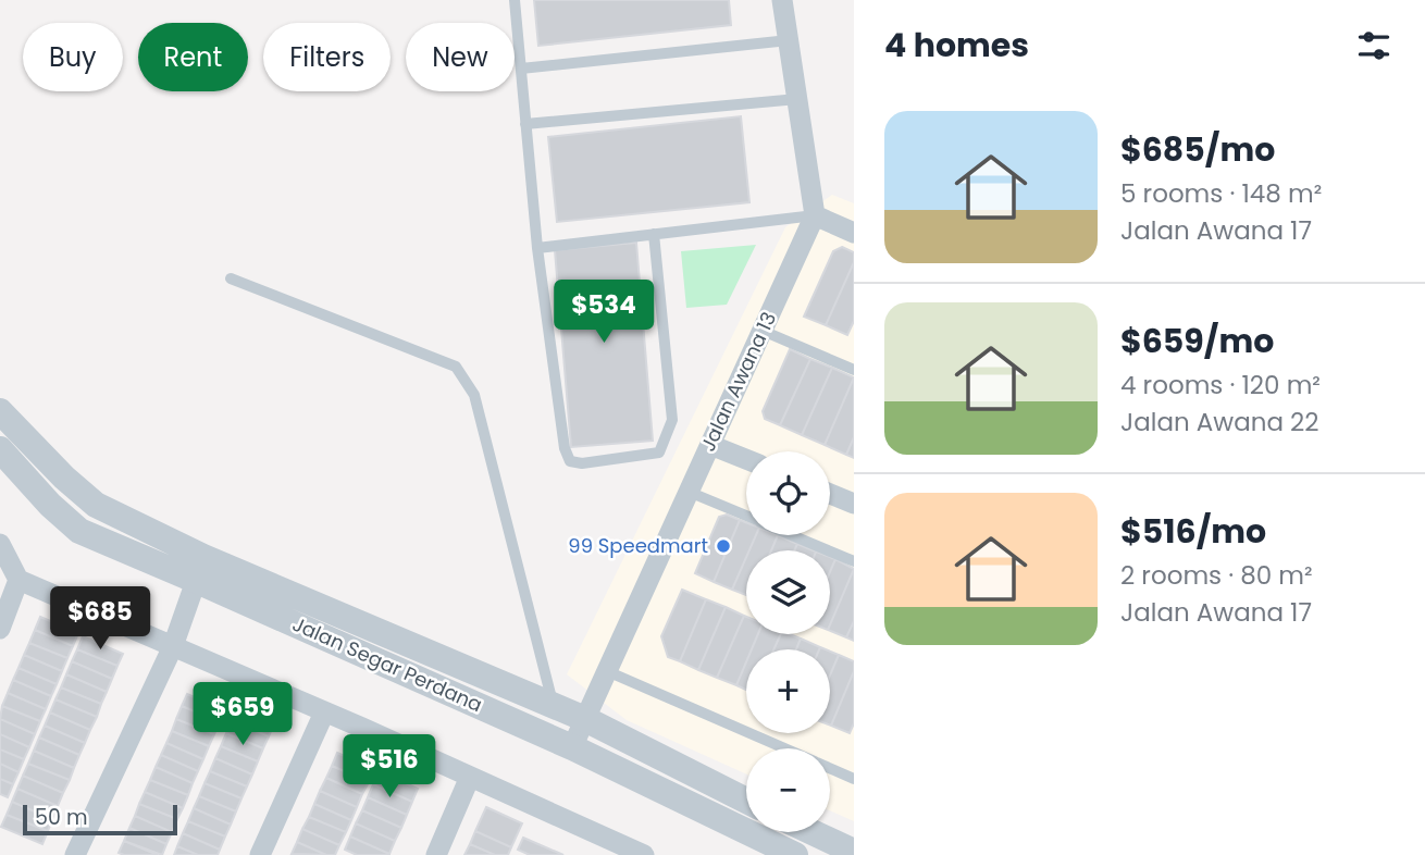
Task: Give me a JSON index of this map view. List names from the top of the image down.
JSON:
{
  "streets": {
    "street": ["Jalan Awana 13", "Jalan Segar Perdana"]
  },
  "crossings": [
    ["Jalan Awana 13", "Jalan Segar Perdana"]
  ],
  "places": ["99 Speedmart"],
  "scale_bar": "50 m",
  "page": {
    "heading": "4 homes",
    "chip": [
      "Buy",
      "Rent",
      "Filters",
      "New"
    ],
    "list": [
      {
        "name": "$685/mo",
        "note": "5 rooms · 148 m² · Jalan Awana 17"
      },
      {
        "name": "$659/mo",
        "note": "4 rooms · 120 m² · Jalan Awana 22"
      },
      {
        "name": "$516/mo",
        "note": "2 rooms · 80 m² · Jalan Awana 17"
      }
    ],
    "price": [
      "$534",
      "$685",
      "$659",
      "$516"
    ],
    "map_buttons": ["+", "−"],
    "scale": "50 m"
  }
}
